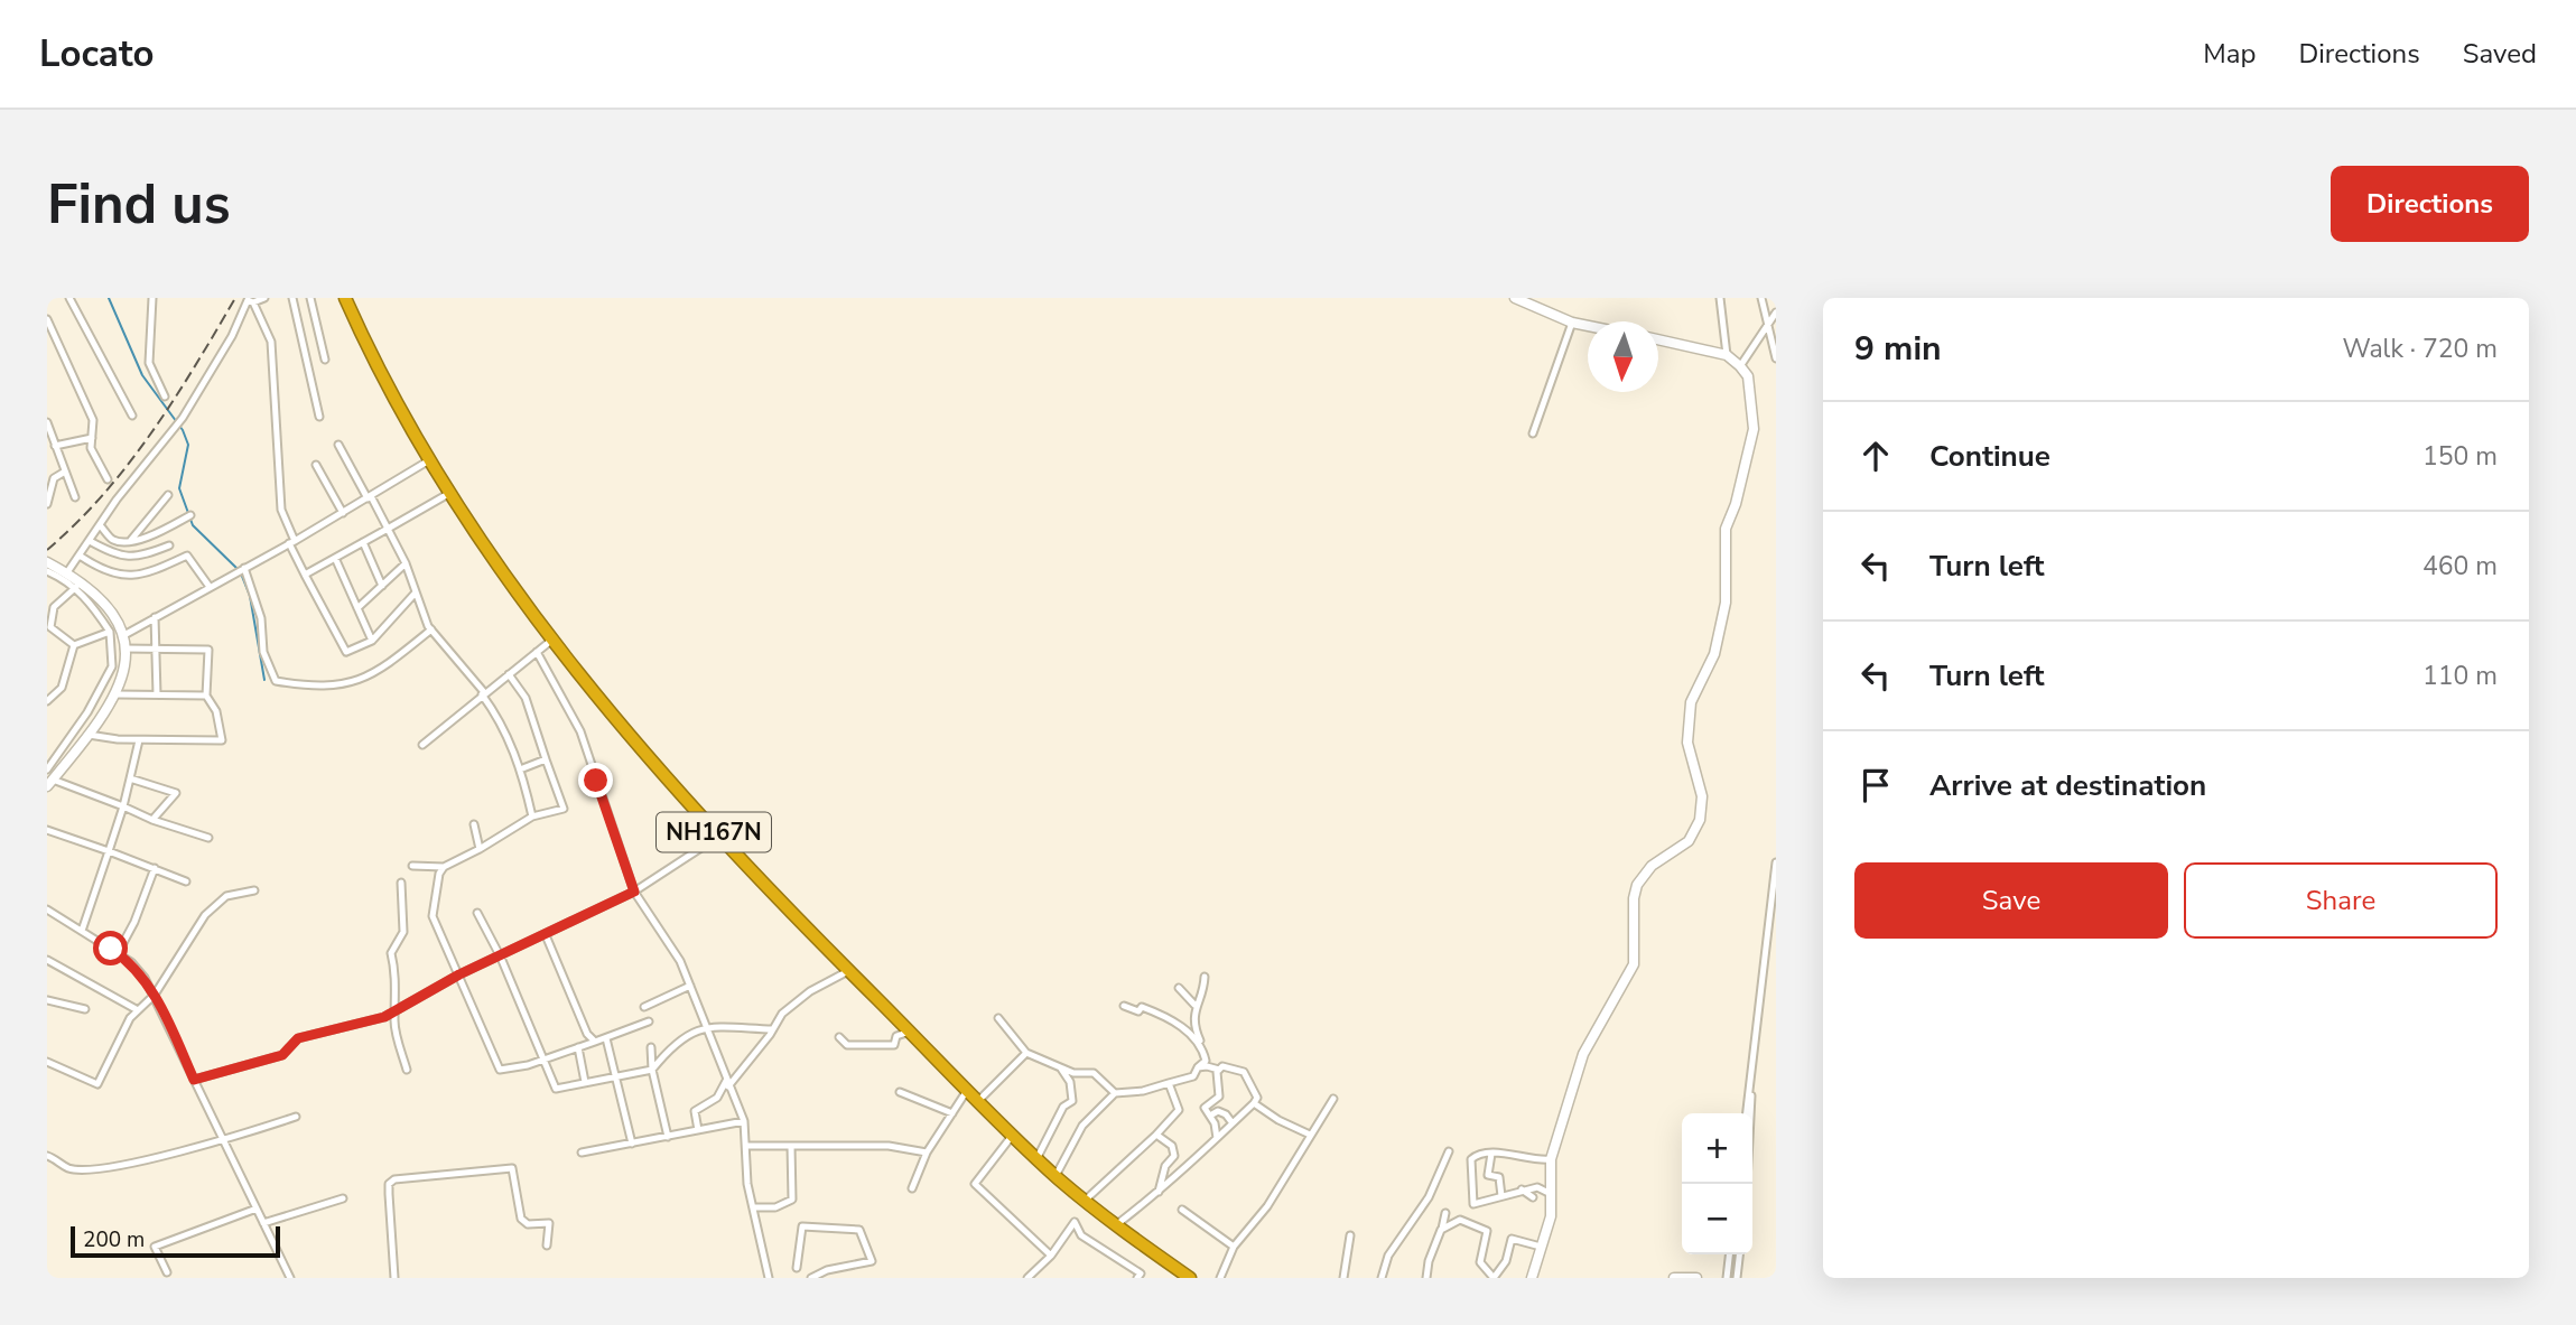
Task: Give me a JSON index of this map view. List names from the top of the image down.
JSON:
{
  "streets": {
    "highway": ["NH167N"]
  },
  "scale_bar": "200 m",
  "north": "bottom",
  "page": {
    "header": "Locato",
    "nav": ["Map", "Directions", "Saved"],
    "buttons": [
      "Directions",
      ["Save", "Share"]
    ],
    "title": "Find us",
    "heading": ["9 min", "Walk · 720 m"],
    "list": [
      ["Continue", "150 m"],
      ["Turn left", "460 m"],
      ["Turn left", "110 m"],
      "Arrive at destination"
    ],
    "map_buttons": ["+", "−"],
    "scale": "200 m"
  }
}
